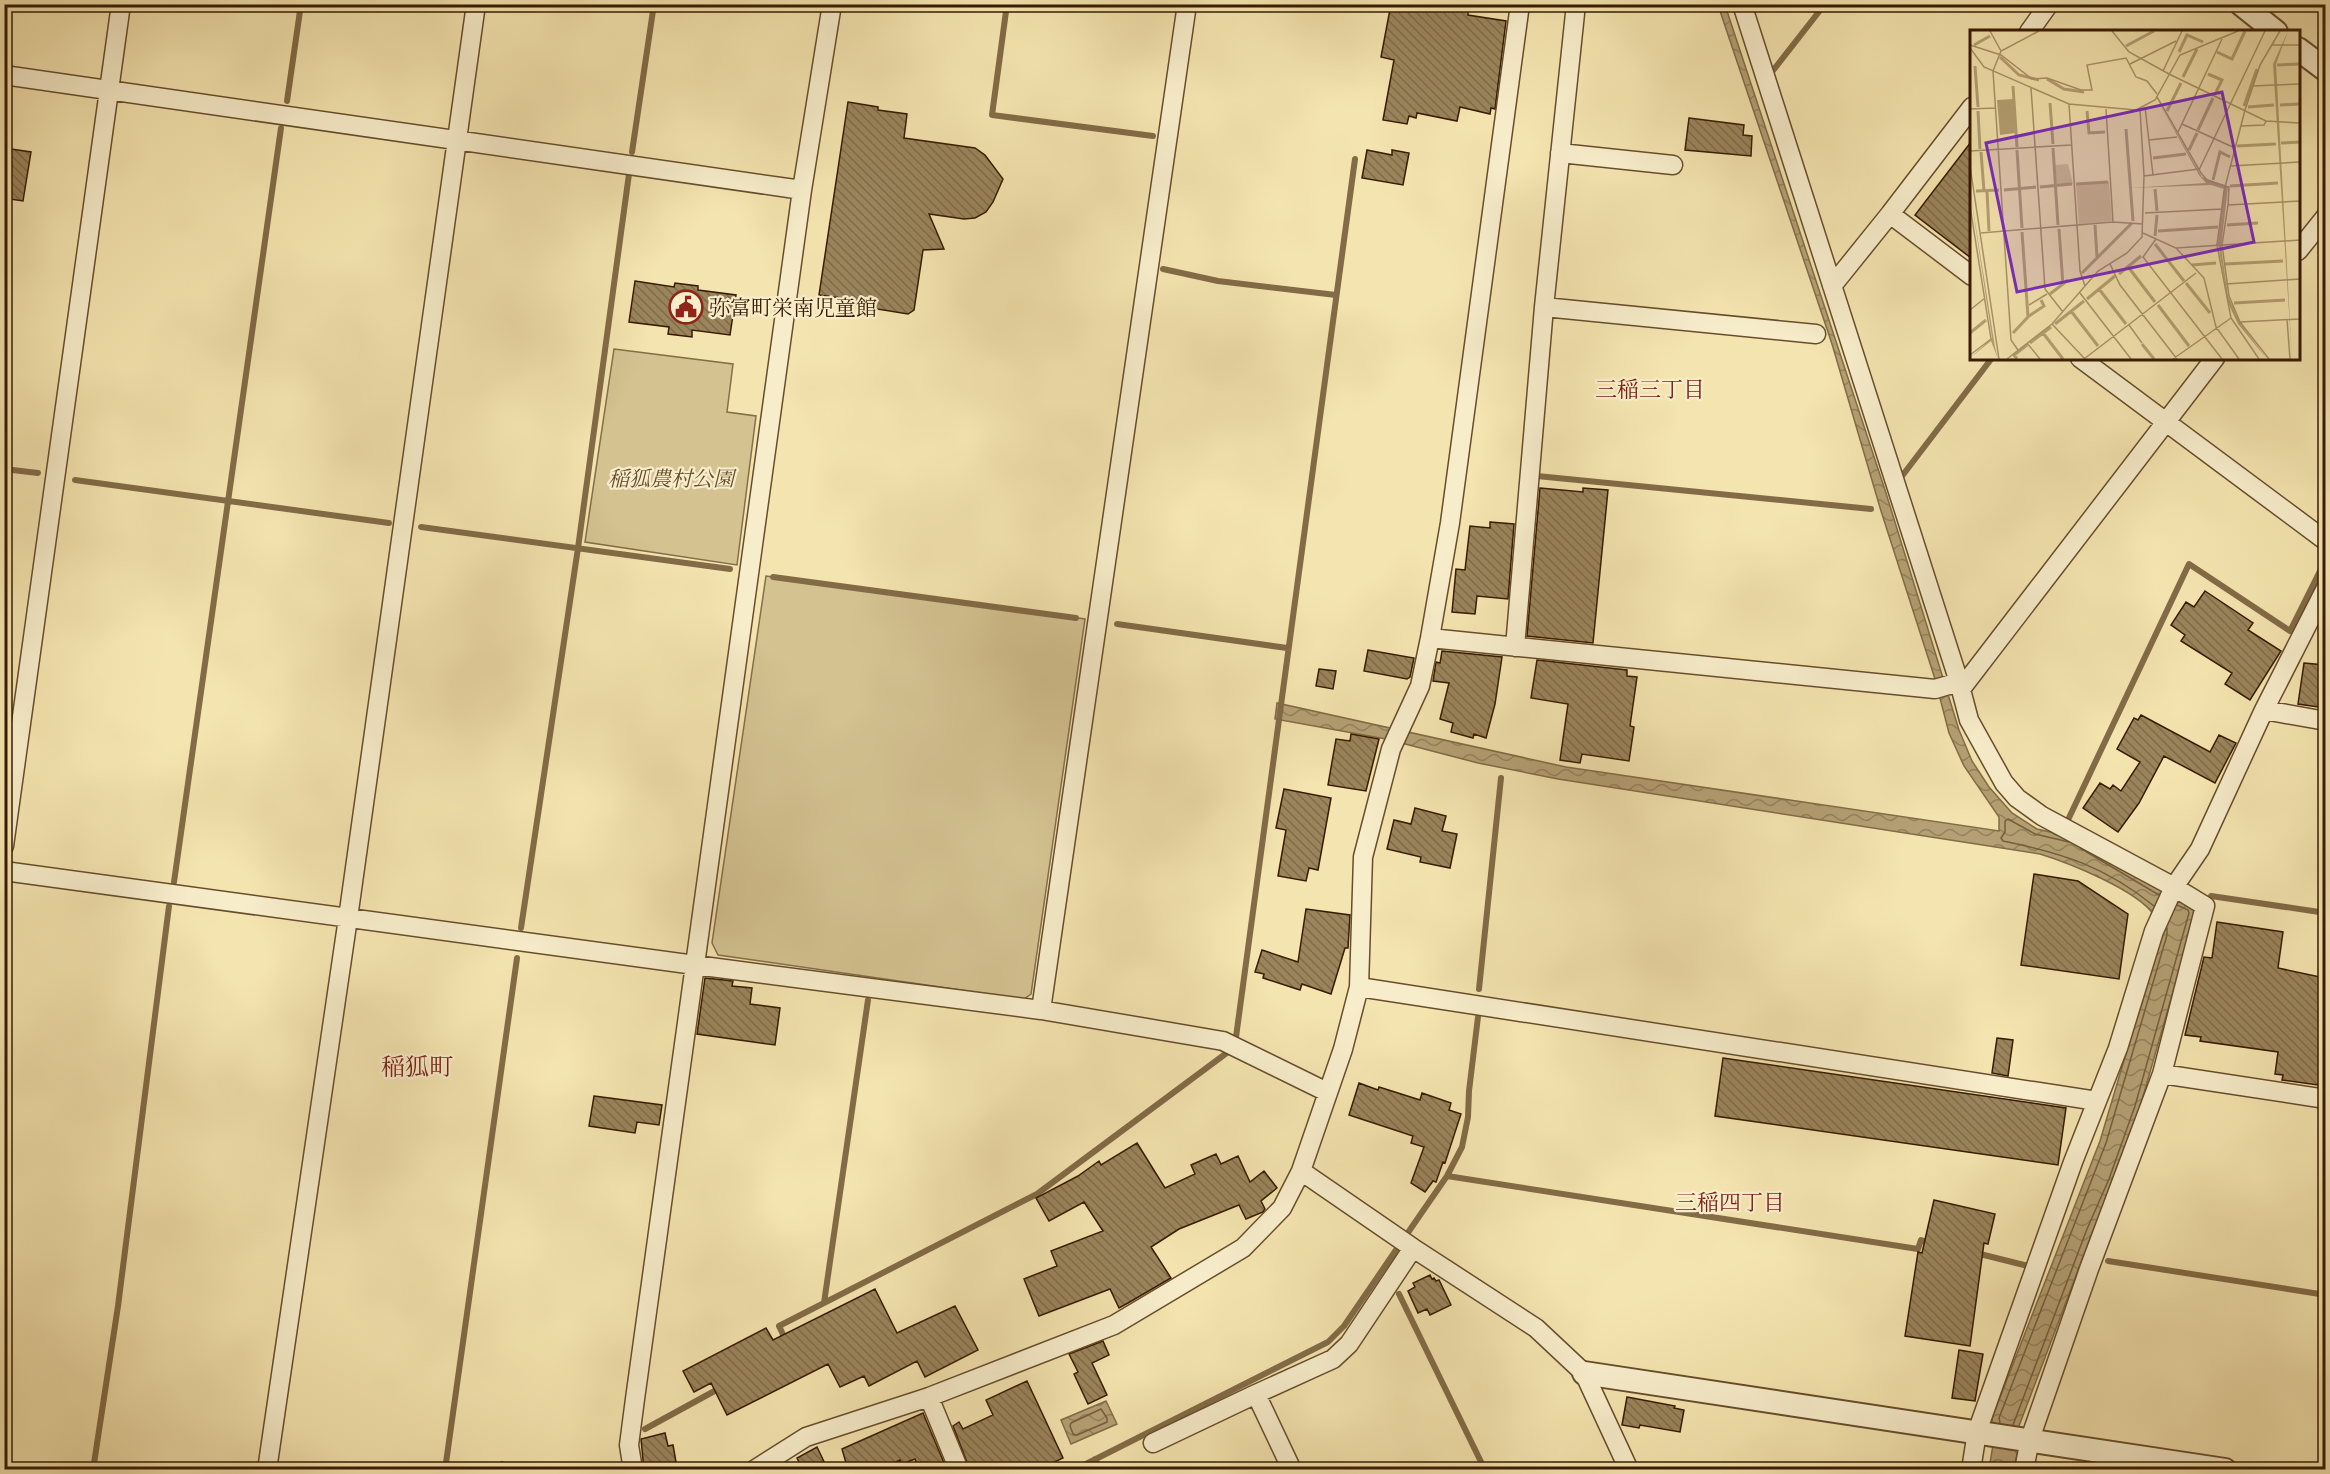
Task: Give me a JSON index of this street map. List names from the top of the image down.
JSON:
{
  "districts": ["三稲三丁目", "稲狐町", "三稲四丁目"],
  "parks": ["稲狐農村公園"],
  "places": {
    "public building": ["弥富町栄南児童館"]
  }
}
